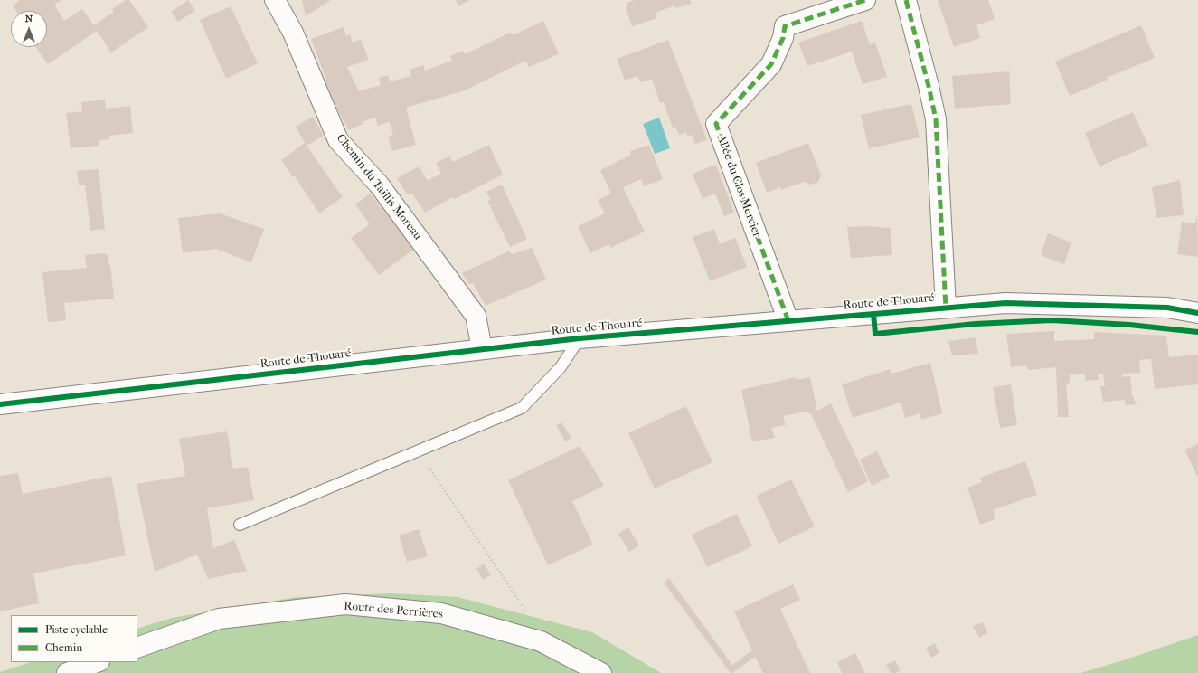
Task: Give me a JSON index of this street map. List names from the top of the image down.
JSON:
{
  "streets": {
    "street": [
      "Allée du Clos Mercier",
      "Chemin du Taillis Moreau",
      "Route de Thouaré",
      "Route des Perrières"
    ]
  },
  "crossings": [
    ["Allée du Clos Mercier", "Route de Thouaré"],
    ["Chemin du Taillis Moreau", "Route de Thouaré"]
  ],
  "legend": ["Piste cyclable", "Chemin"],
  "north": "top"
}
